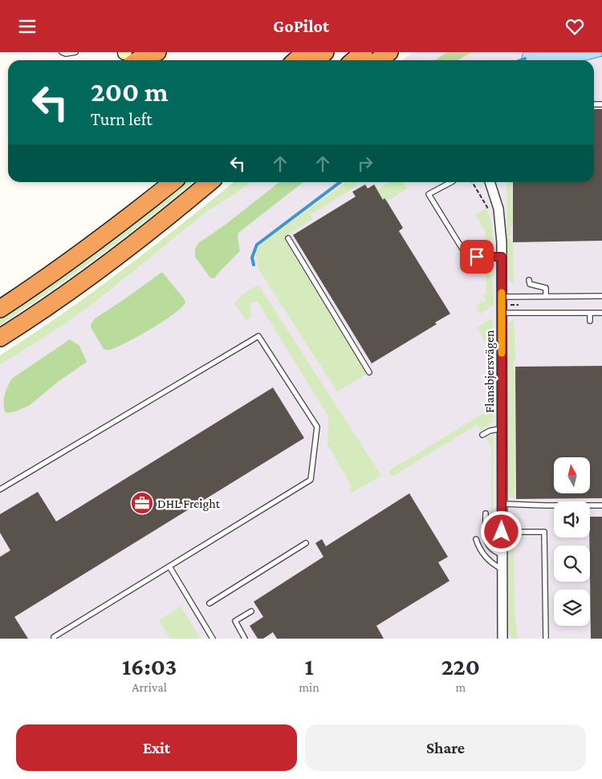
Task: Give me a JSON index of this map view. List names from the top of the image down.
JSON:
{
  "streets": {
    "street": ["Flansbjersvägen"]
  },
  "places": {
    "office": ["DHL Freight"]
  },
  "north": "top",
  "page": {
    "header": "GoPilot",
    "turn": ["200 m", "Turn left"],
    "eta": [
      "16:03",
      "Arrival",
      "1",
      "min",
      "220",
      "m"
    ],
    "buttons": ["Exit", "Share"]
  }
}
